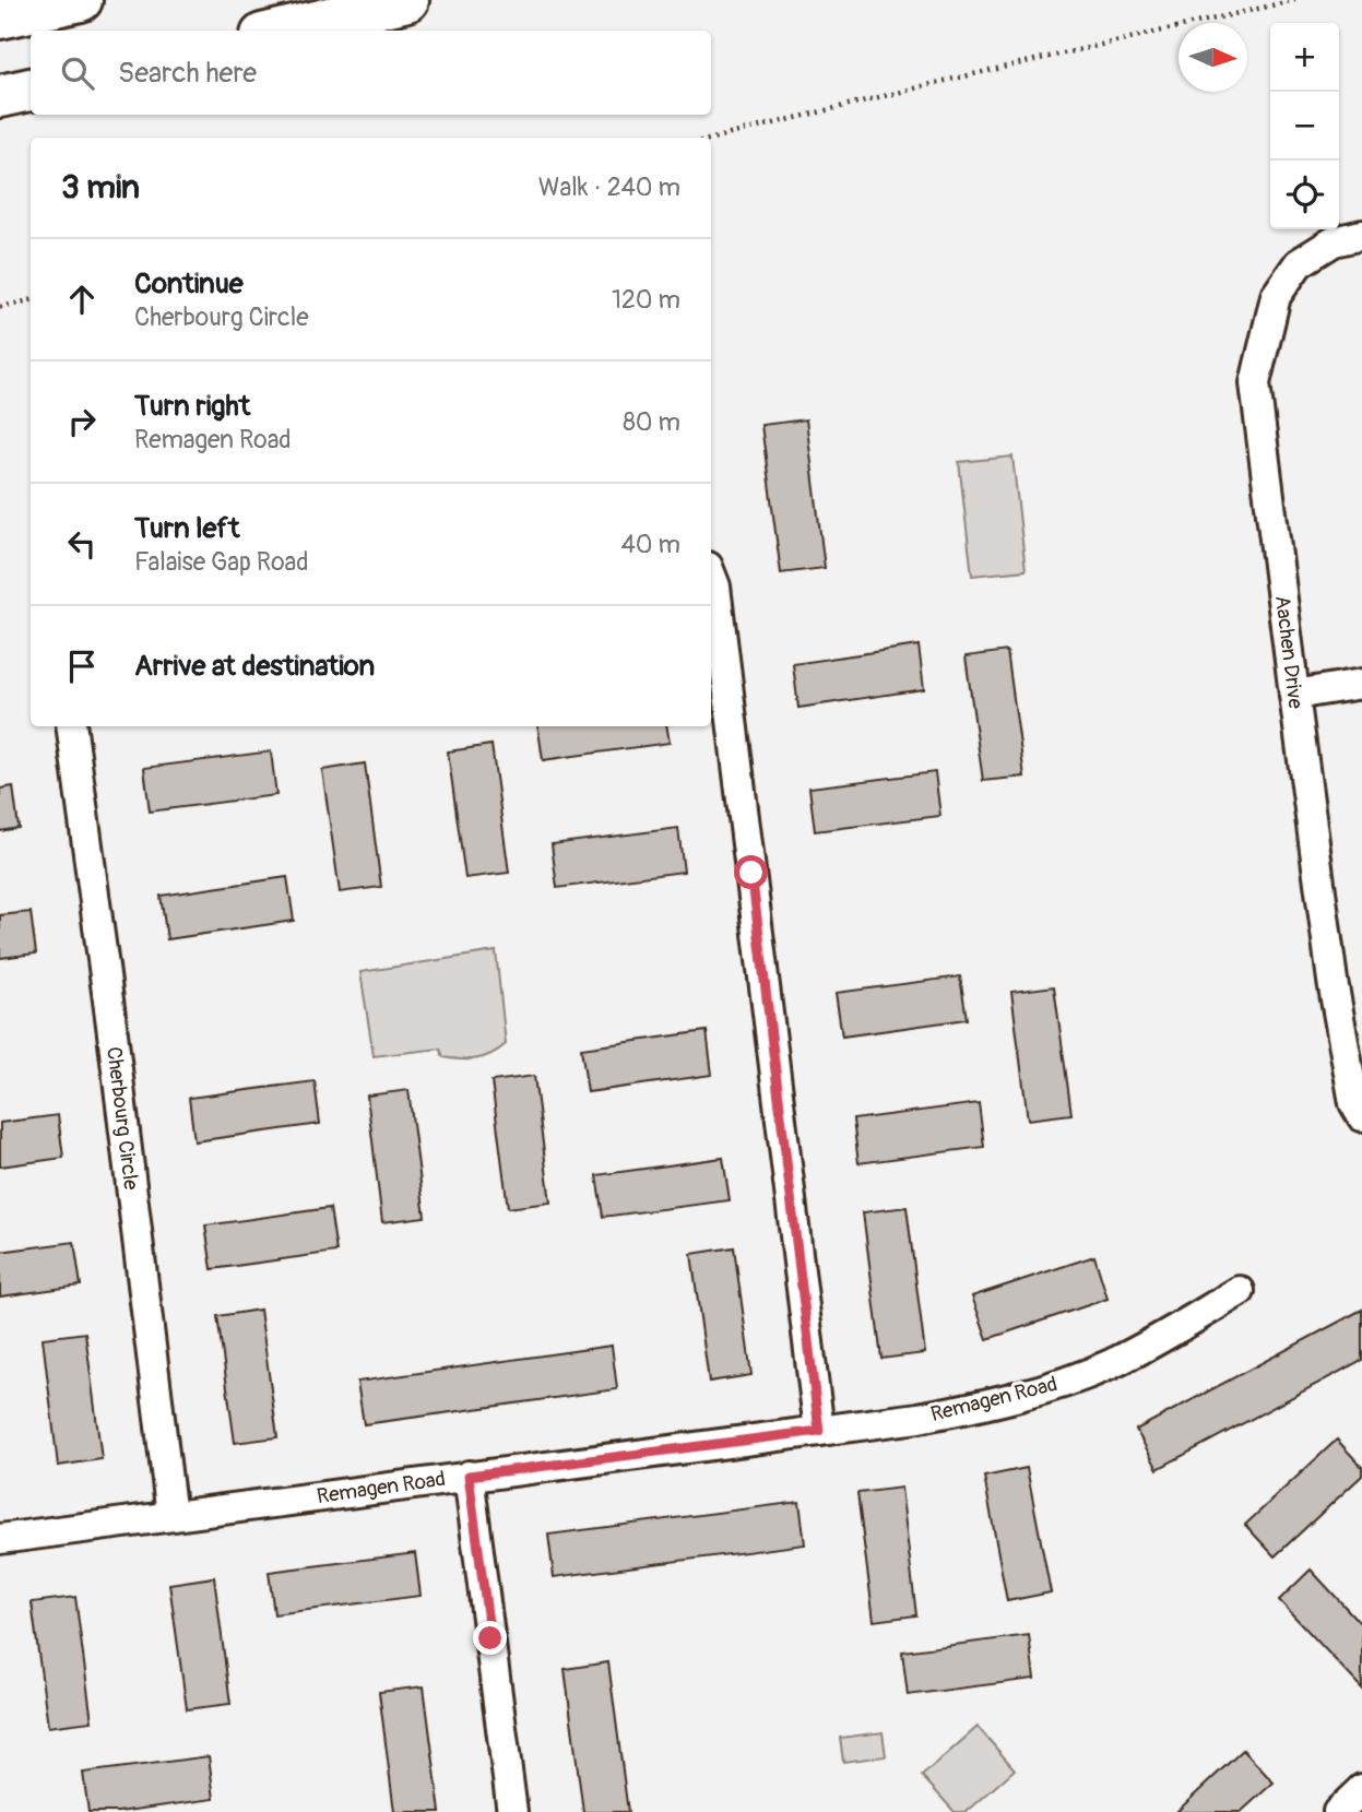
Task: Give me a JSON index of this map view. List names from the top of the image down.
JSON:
{
  "streets": {
    "street": ["Aachen Drive", "Cherbourg Circle", "Remagen Road"]
  },
  "crossings": [
    ["Cherbourg Circle", "Remagen Road"]
  ],
  "north": "right",
  "page": {
    "map_buttons": ["+", "−"],
    "search": "Search here",
    "heading": ["3 min", "Walk · 240 m"],
    "list": [
      ["Continue", "Cherbourg Circle", "120 m"],
      ["Turn right", "Remagen Road", "80 m"],
      ["Turn left", "Falaise Gap Road", "40 m"],
      "Arrive at destination"
    ]
  }
}
